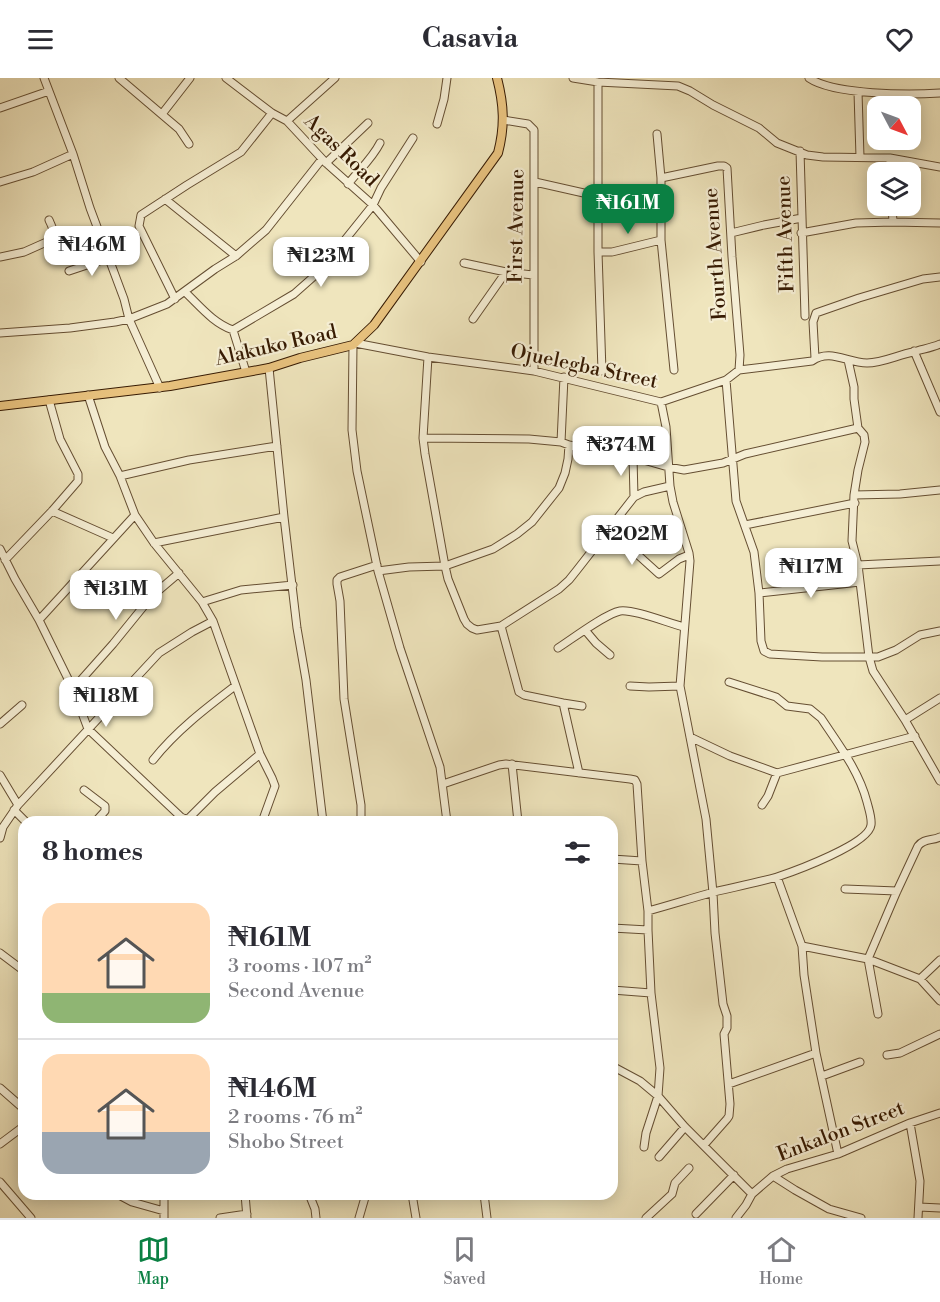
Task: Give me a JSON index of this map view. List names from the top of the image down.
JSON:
{
  "streets": {
    "main road": ["Alakuko Road"],
    "street": [
      "Agas Road",
      "First Avenue",
      "Fifth Avenue",
      "Fourth Avenue",
      "Ojuelegba Street",
      "Enkalon Street"
    ]
  },
  "crossings": [
    ["Agas Road", "Alakuko Road"],
    ["First Avenue", "Alakuko Road"],
    ["First Avenue", "Ojuelegba Street"],
    ["Fourth Avenue", "Ojuelegba Street"],
    ["Alakuko Road", "Ojuelegba Street"]
  ],
  "north": "bottom right",
  "page": {
    "header": "Casavia",
    "price": [
      "₦161M",
      "₦146M",
      "₦123M",
      "₦374M",
      "₦202M",
      "₦117M",
      "₦131M",
      "₦118M"
    ],
    "heading": "8 homes",
    "list": [
      {
        "name": "₦161M",
        "note": "3 rooms · 107 m² · Second Avenue"
      },
      {
        "name": "₦146M",
        "note": "2 rooms · 76 m² · Shobo Street"
      }
    ],
    "tabs": ["Map", "Saved", "Home"]
  }
}
